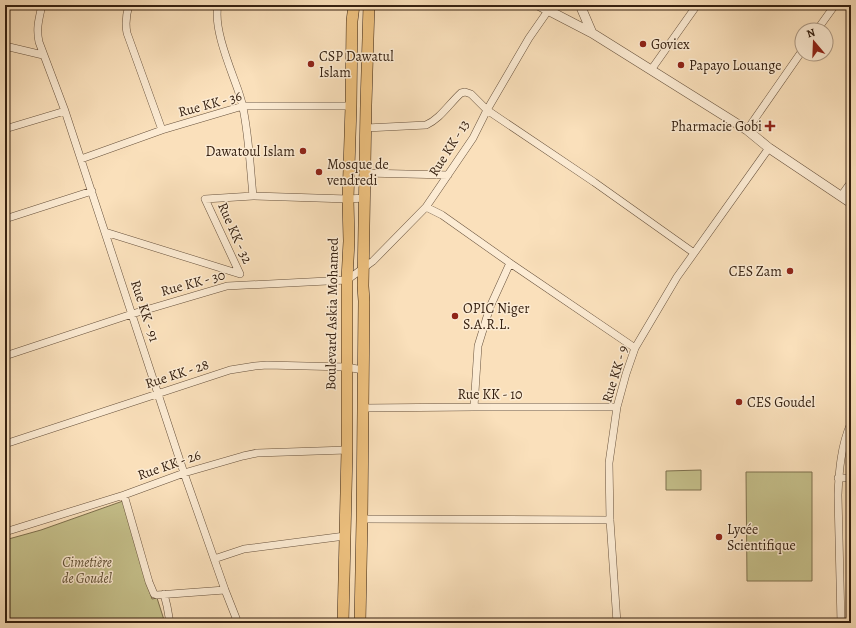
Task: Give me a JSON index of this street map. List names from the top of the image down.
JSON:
{
  "streets": {
    "main road": ["Boulevard Askia Mohamed"],
    "street": [
      "Rue KK - 36",
      "Rue KK - 13",
      "Rue KK - 32",
      "Rue KK - 30",
      "Rue KK - 91",
      "Rue KK - 28",
      "Rue KK - 9",
      "Rue KK - 10",
      "Rue KK - 26"
    ]
  },
  "crossings": [
    ["Rue KK - 36", "Rue KK - 91"],
    ["Rue KK - 36", "Boulevard Askia Mohamed"],
    ["Rue KK - 13", "Rue KK - 30"],
    ["Rue KK - 13", "Boulevard Askia Mohamed"],
    ["Rue KK - 32", "Rue KK - 91"],
    ["Rue KK - 32", "Boulevard Askia Mohamed"],
    ["Rue KK - 30", "Rue KK - 91"],
    ["Rue KK - 30", "Boulevard Askia Mohamed"],
    ["Rue KK - 91", "Rue KK - 28"],
    ["Rue KK - 91", "Rue KK - 26"],
    ["Boulevard Askia Mohamed", "Rue KK - 28"],
    ["Boulevard Askia Mohamed", "Rue KK - 26"],
    ["Rue KK - 9", "Rue KK - 10"]
  ],
  "parks": ["Cimetière de Goudel"],
  "places": {
    "other": [
      "Goviex",
      "CSP Dawatul Islam",
      "Papayo Louange",
      "Dawatoul Islam",
      "Mosque de vendredi",
      "CES Zam",
      "OPIC Niger S.A.R.L.",
      "CES Goudel",
      "Lycée Scientifique"
    ],
    "health": ["Pharmacie Gobi"]
  },
  "north": "top"
}
